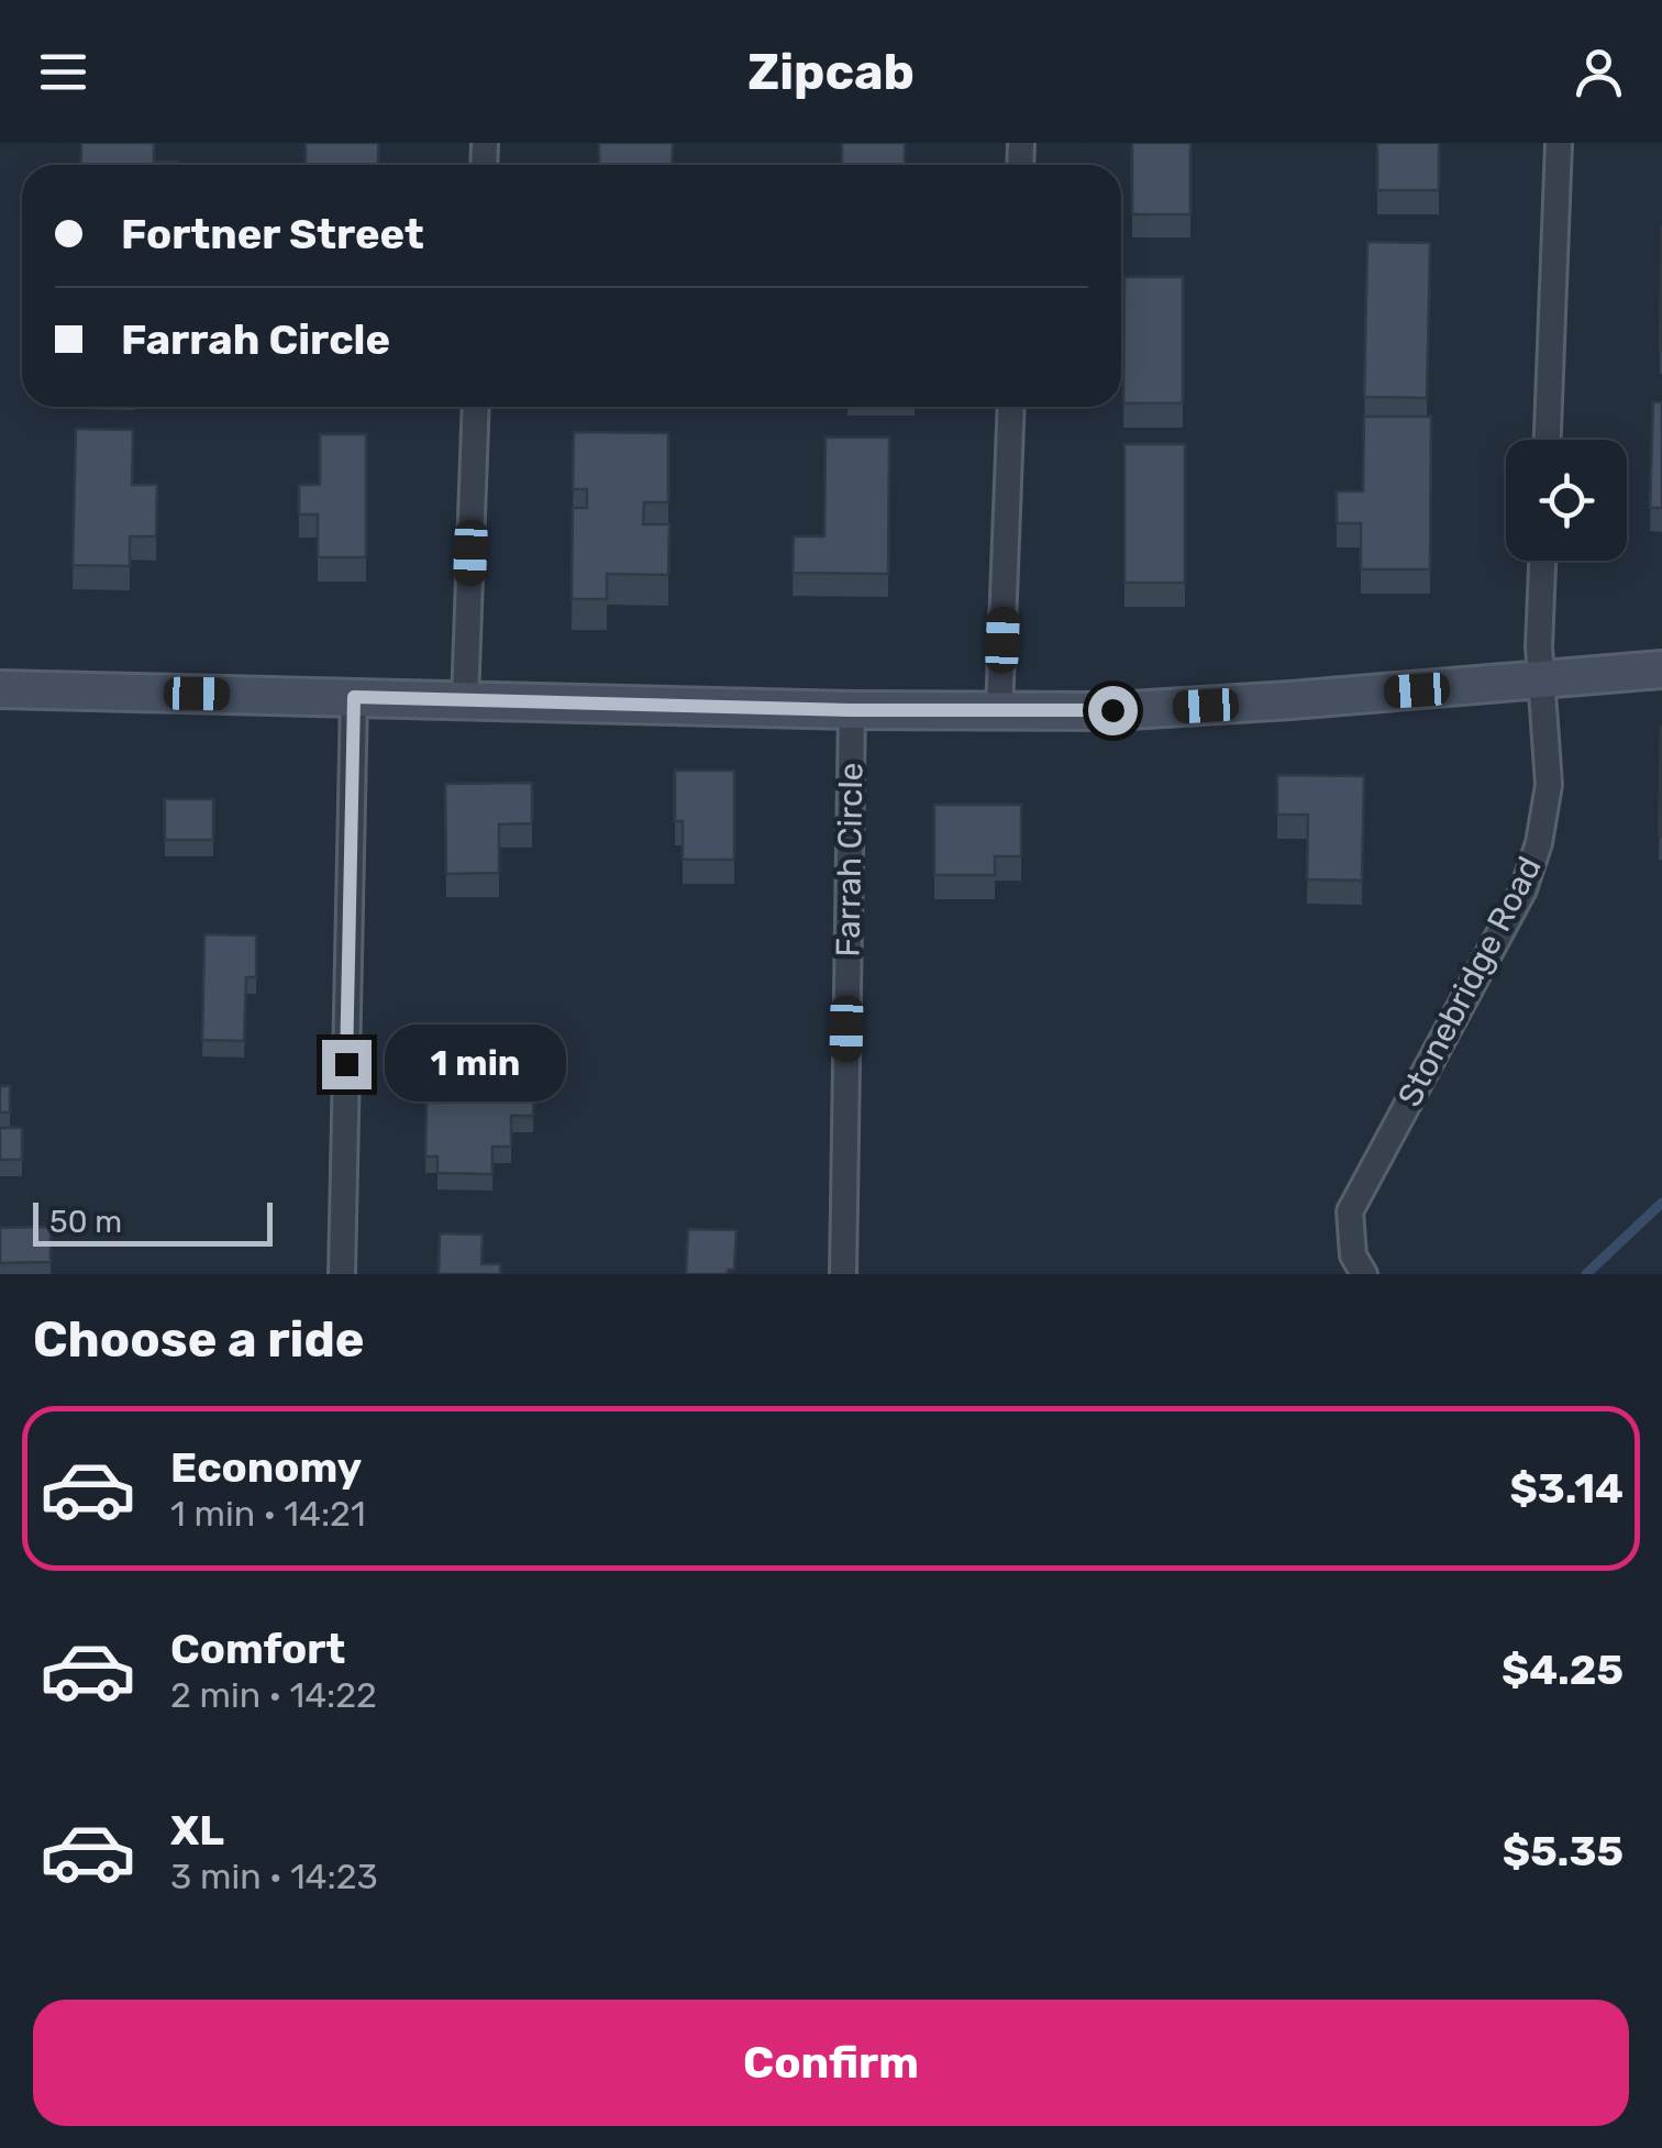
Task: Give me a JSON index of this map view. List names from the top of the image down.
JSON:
{
  "streets": {
    "street": ["Farrah Circle", "Stonebridge Road"]
  },
  "scale_bar": "50 m",
  "page": {
    "header": "Zipcab",
    "banner": ["Fortner Street", "Farrah Circle"],
    "bubble": "1 min",
    "scale": "50 m",
    "heading": "Choose a ride",
    "list": [
      {
        "name": "Economy",
        "note": "1 min · 14:21",
        "value": "$3.14"
      },
      {
        "name": "Comfort",
        "note": "2 min · 14:22",
        "value": "$4.25"
      },
      {
        "name": "XL",
        "note": "3 min · 14:23",
        "value": "$5.35"
      }
    ],
    "buttons": "Confirm"
  }
}
